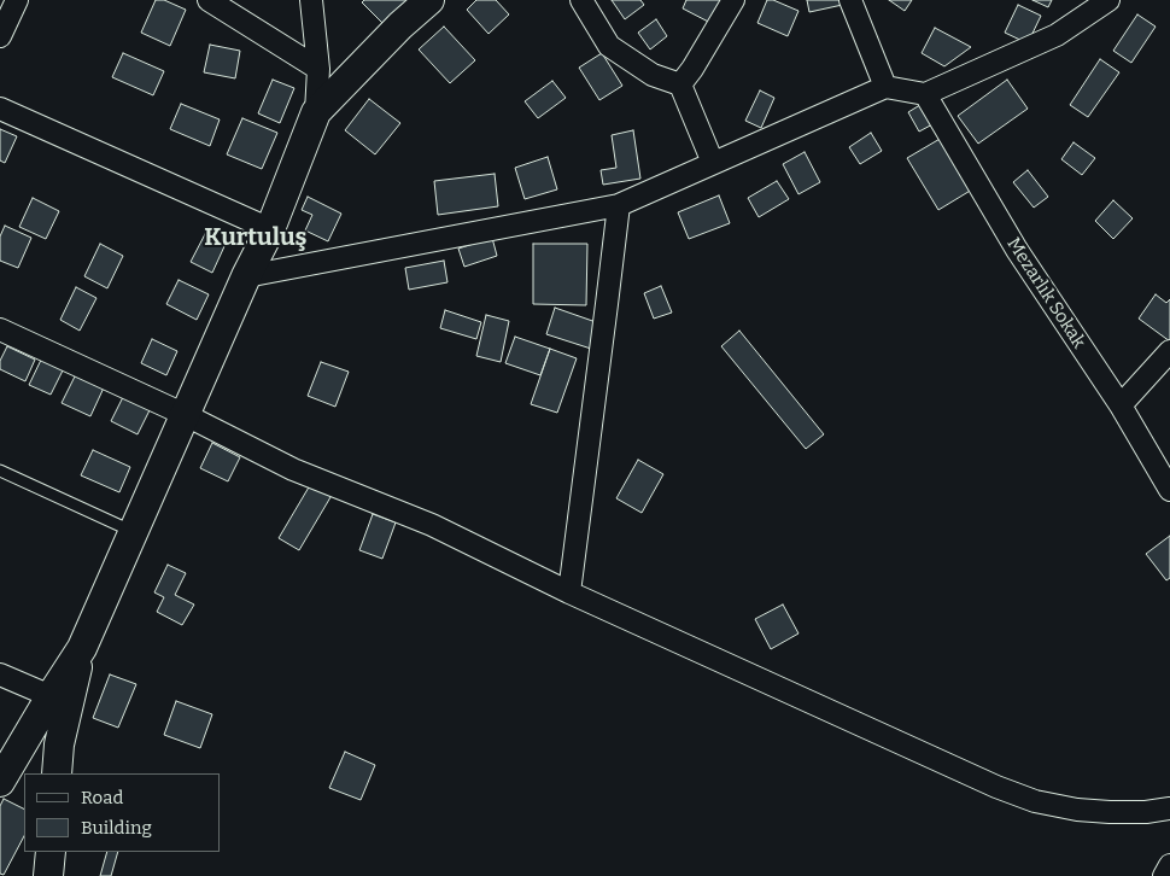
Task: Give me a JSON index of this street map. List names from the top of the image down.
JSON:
{
  "streets": {
    "street": ["Mezarlık Sokak"]
  },
  "districts": ["Kurtuluş"],
  "legend": ["Road", "Building"]
}
